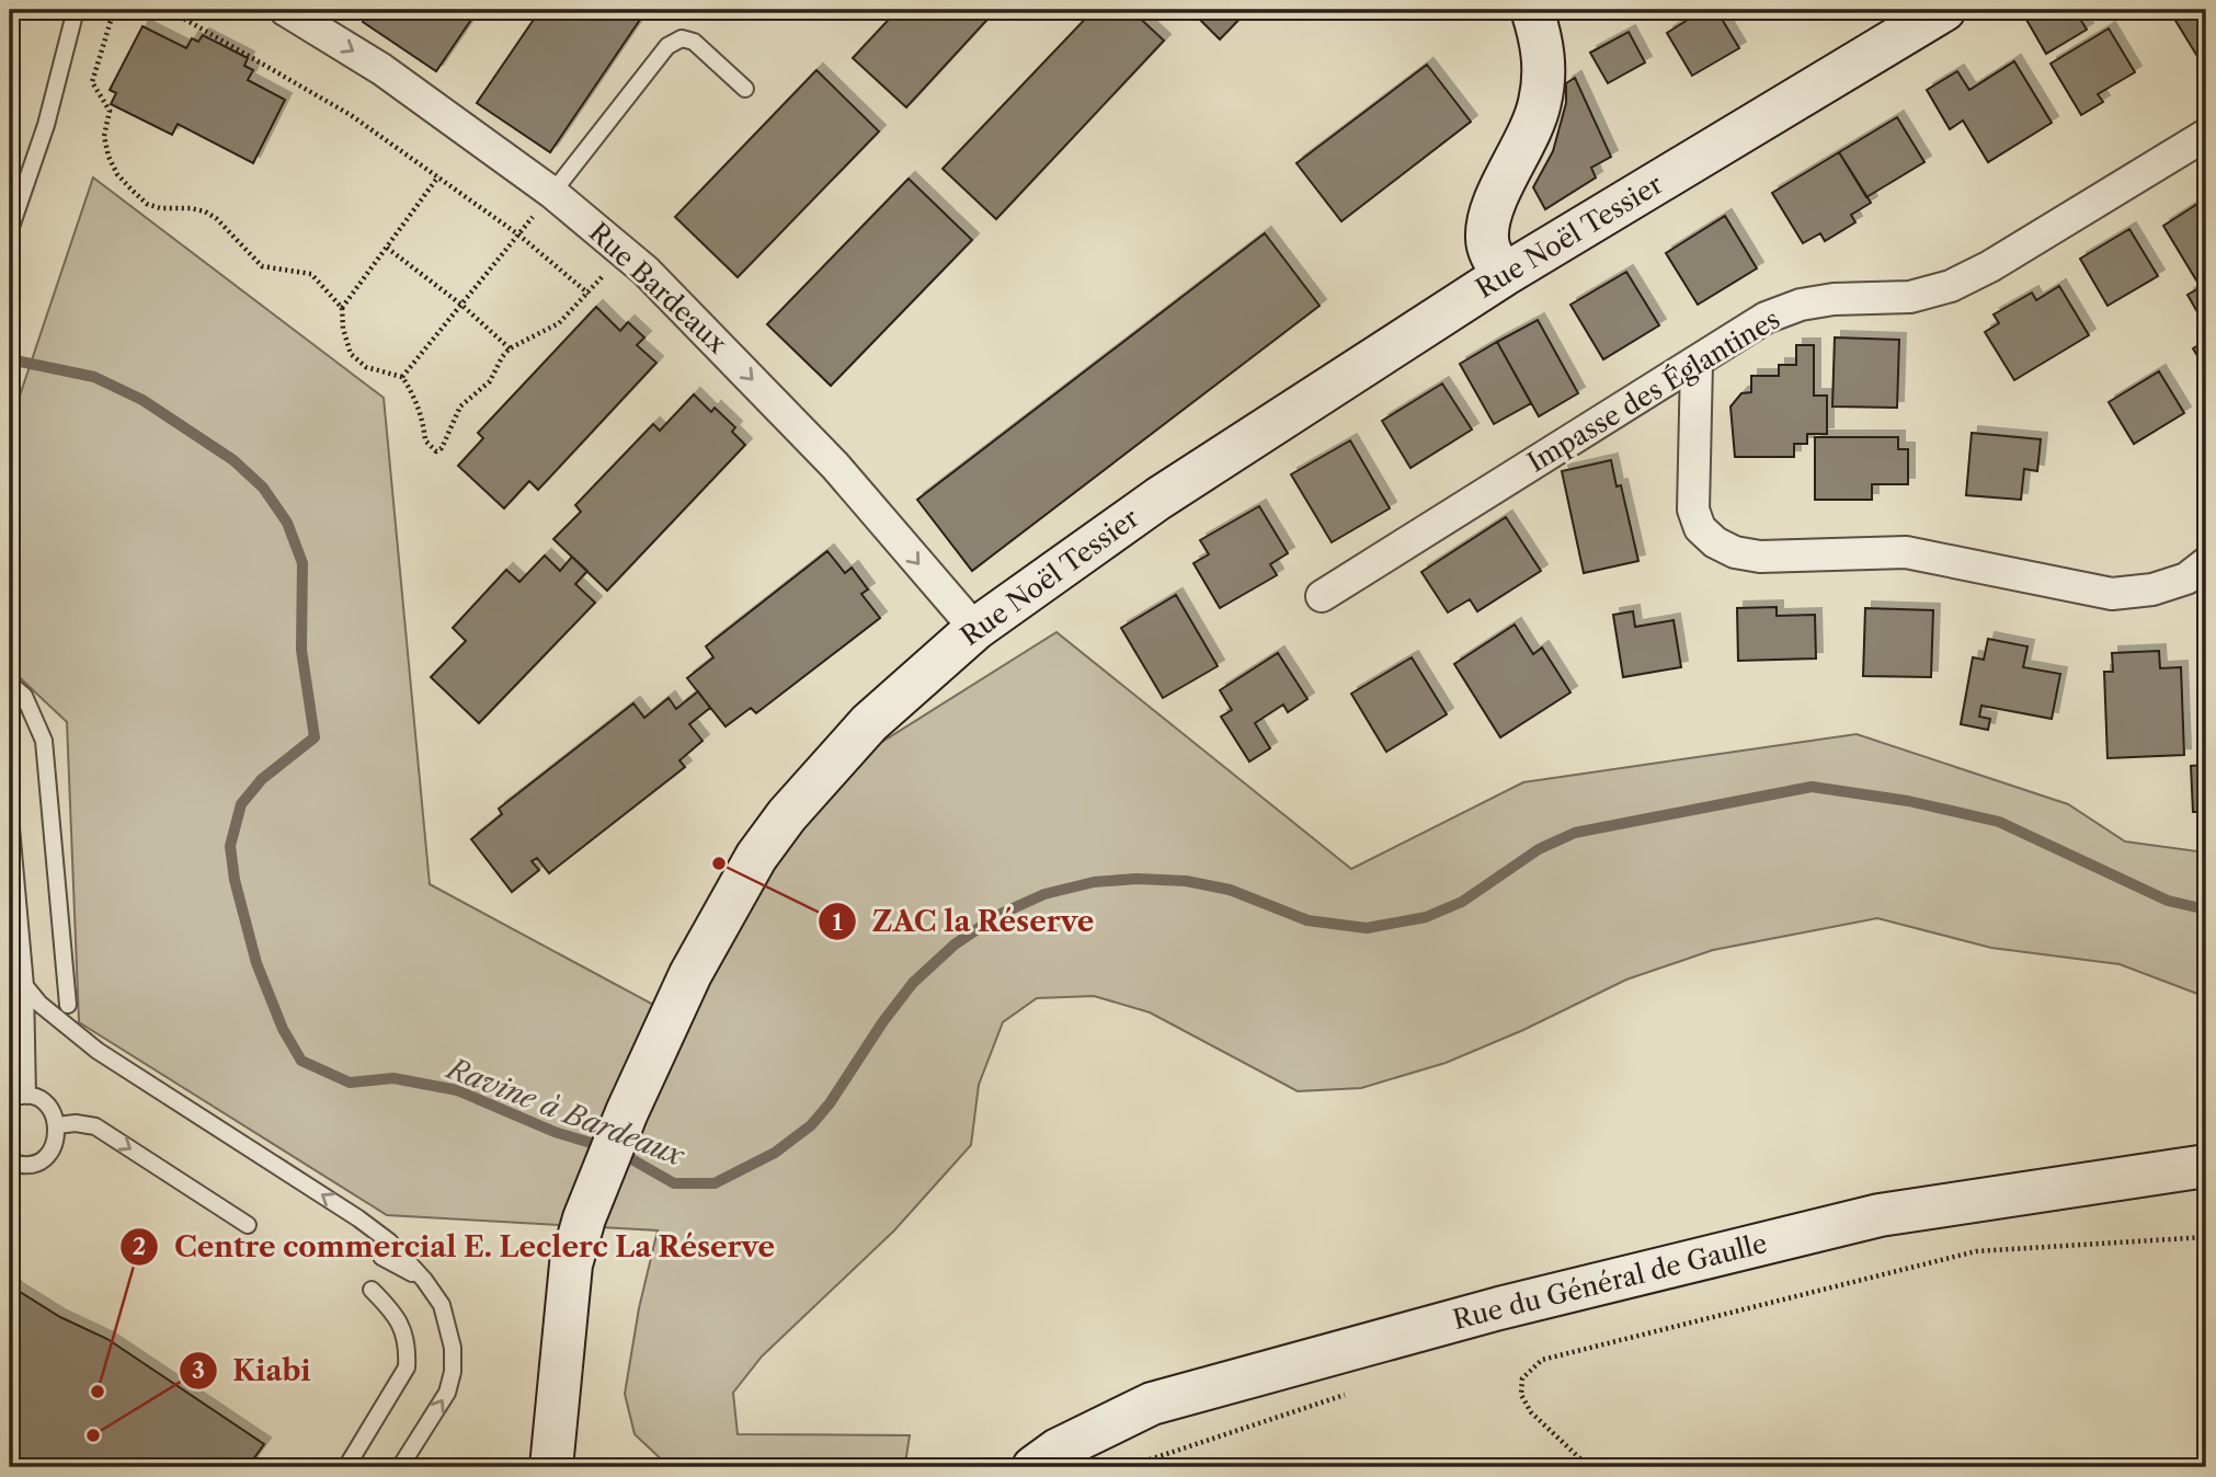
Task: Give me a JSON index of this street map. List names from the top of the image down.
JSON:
{
  "streets": {
    "street": [
      "Rue Noël Tessier",
      "Rue Bardeaux",
      "Impasse des Églantines",
      "Rue du Général de Gaulle"
    ]
  },
  "crossings": [
    ["Rue Noël Tessier", "Rue Bardeaux"]
  ],
  "one_way": ["Rue Bardeaux"],
  "water": ["Ravine à Bardeaux"],
  "places": ["ZAC la Réserve", "Centre commercial E. Leclerc La Réserve", "Kiabi"]
}
